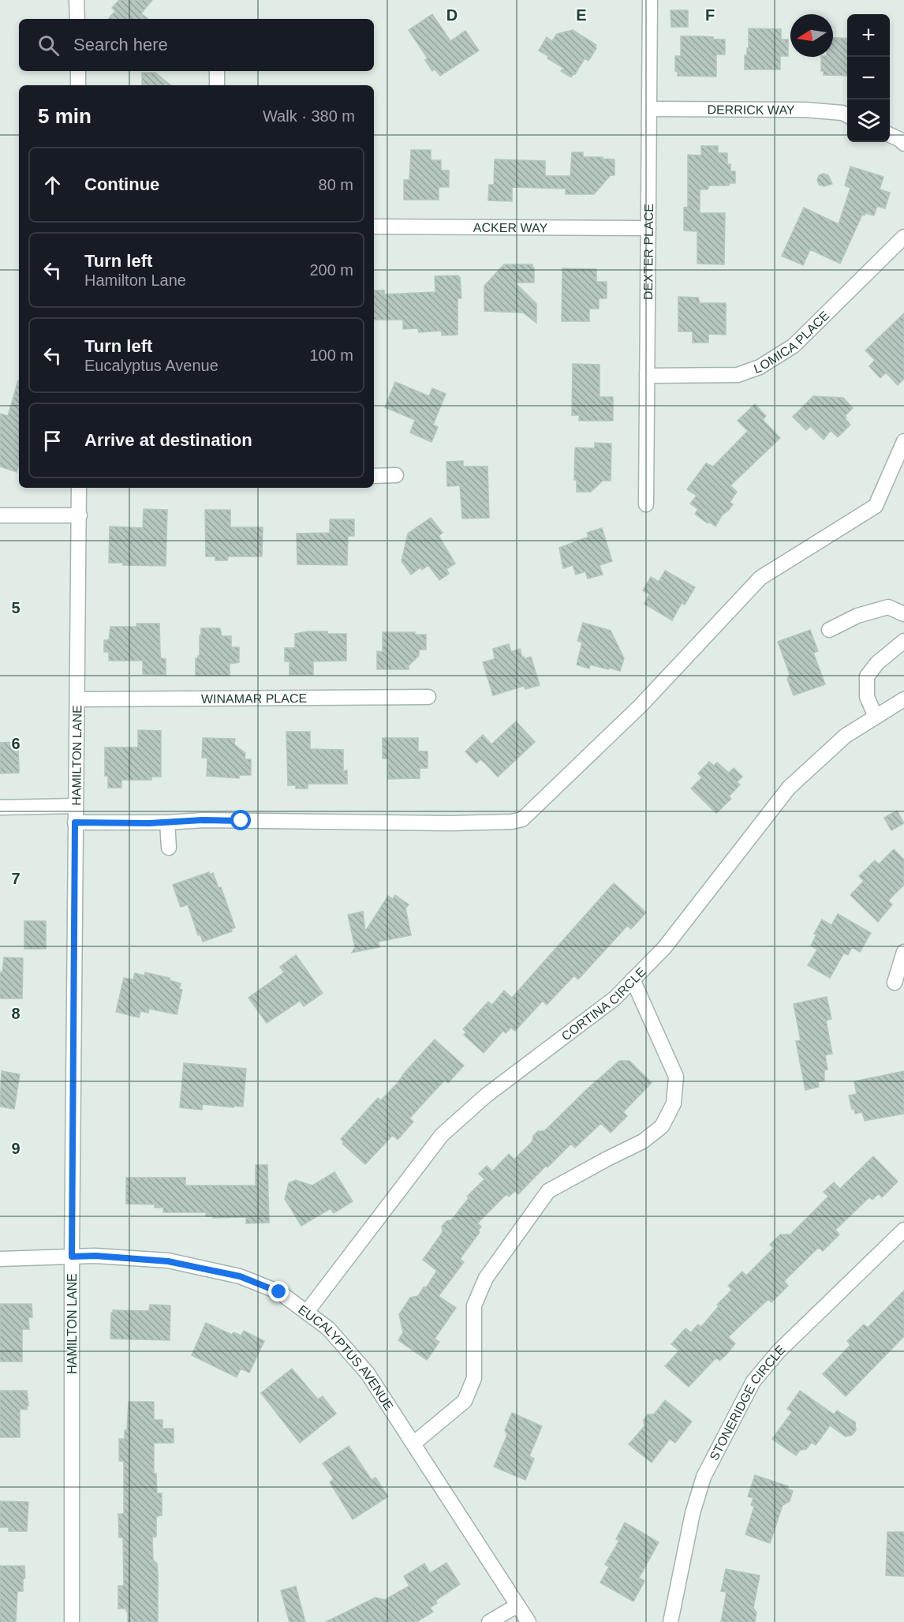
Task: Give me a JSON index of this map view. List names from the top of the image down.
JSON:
{
  "streets": {
    "street": [
      "DERRICK WAY",
      "ACKER WAY",
      "DEXTER PLACE",
      "LOMICA PLACE",
      "WINAMAR PLACE",
      "HAMILTON LANE",
      "CORTINA CIRCLE",
      "EUCALYPTUS AVENUE",
      "STONERIDGE CIRCLE"
    ]
  },
  "crossings": [
    ["DERRICK WAY", "DEXTER PLACE"],
    ["ACKER WAY", "DEXTER PLACE"],
    ["DEXTER PLACE", "LOMICA PLACE"],
    ["WINAMAR PLACE", "HAMILTON LANE"],
    ["HAMILTON LANE", "EUCALYPTUS AVENUE"],
    ["CORTINA CIRCLE", "EUCALYPTUS AVENUE"]
  ],
  "north": "left",
  "page": {
    "map_buttons": ["+", "−"],
    "search": "Search here",
    "heading": ["5 min", "Walk · 380 m"],
    "list": [
      ["Continue", "80 m"],
      ["Turn left", "Hamilton Lane", "200 m"],
      ["Turn left", "Eucalyptus Avenue", "100 m"],
      "Arrive at destination"
    ]
  },
  "grid": {
    "columns": ["D", "E", "F"],
    "rows": [
      "5",
      "6",
      "7",
      "8",
      "9"
    ]
  }
}
